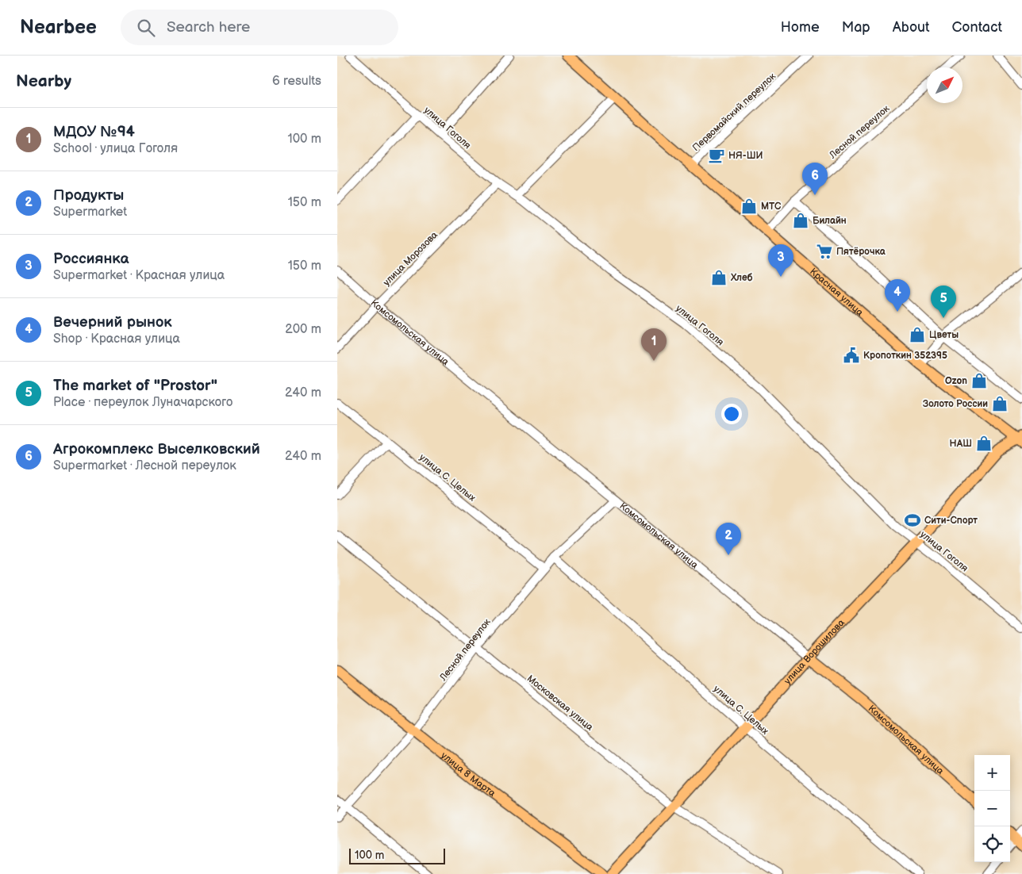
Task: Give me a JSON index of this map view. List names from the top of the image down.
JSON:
{
  "streets": {
    "main road": [
      "Красная улица",
      "Комсомольская улица",
      "улица Ворошилова",
      "улица 8 Марта"
    ],
    "street": [
      "Первомайский переулок",
      "улица Гоголя",
      "Лесной переулок",
      "улица Морозова",
      "улица С. Целых",
      "Московская улица"
    ]
  },
  "crossings": [
    ["Первомайский переулок", "Красная улица"],
    ["улица Гоголя", "улица Морозова"],
    ["улица Гоголя", "улица Ворошилова"],
    ["Лесной переулок", "Красная улица"],
    ["Лесной переулок", "Комсомольская улица"],
    ["Лесной переулок", "улица С. Целых"],
    ["Лесной переулок", "Московская улица"],
    ["Лесной переулок", "улица 8 Марта"],
    ["улица Морозова", "Комсомольская улица"],
    ["Красная улица", "улица Ворошилова"],
    ["Комсомольская улица", "улица Ворошилова"],
    ["улица С. Целых", "улица Ворошилова"],
    ["улица Ворошилова", "Московская улица"]
  ],
  "places": {
    "cafe": ["НЯ-ШИ"],
    "shop": [
      "МТС",
      "Билайн",
      "Хлеб",
      "Цветы",
      "Ozon",
      "Золото России",
      "НАШ"
    ],
    "supermarket": ["Пятёрочка"],
    "public building": ["Кропоткин 352395"],
    "sports": ["Сити-Спорт"]
  },
  "scale_bar": "100 m",
  "north": "top right",
  "page": {
    "header": "Nearbee",
    "search": "Search here",
    "nav": [
      "Home",
      "Map",
      "About",
      "Contact"
    ],
    "heading": ["Nearby", "6 results"],
    "list": [
      {
        "mark": "1",
        "name": "МДОУ №94",
        "note": "School · улица Гоголя",
        "value": "100 m"
      },
      {
        "mark": "2",
        "name": "Продукты",
        "note": "Supermarket",
        "value": "150 m"
      },
      {
        "mark": "3",
        "name": "Россиянка",
        "note": "Supermarket · Красная улица",
        "value": "150 m"
      },
      {
        "mark": "4",
        "name": "Вечерний рынок",
        "note": "Shop · Красная улица",
        "value": "200 m"
      },
      {
        "mark": "5",
        "name": "The market of \"Prostor\"",
        "note": "Place · переулок Луначарского",
        "value": "240 m"
      },
      {
        "mark": "6",
        "name": "Агрокомплекс Выселковский",
        "note": "Supermarket · Лесной переулок",
        "value": "240 m"
      }
    ],
    "pins": [
      "6",
      "3",
      "4",
      "5",
      "1",
      "2"
    ],
    "map_buttons": ["+", "−"],
    "scale": "100 m"
  }
}
